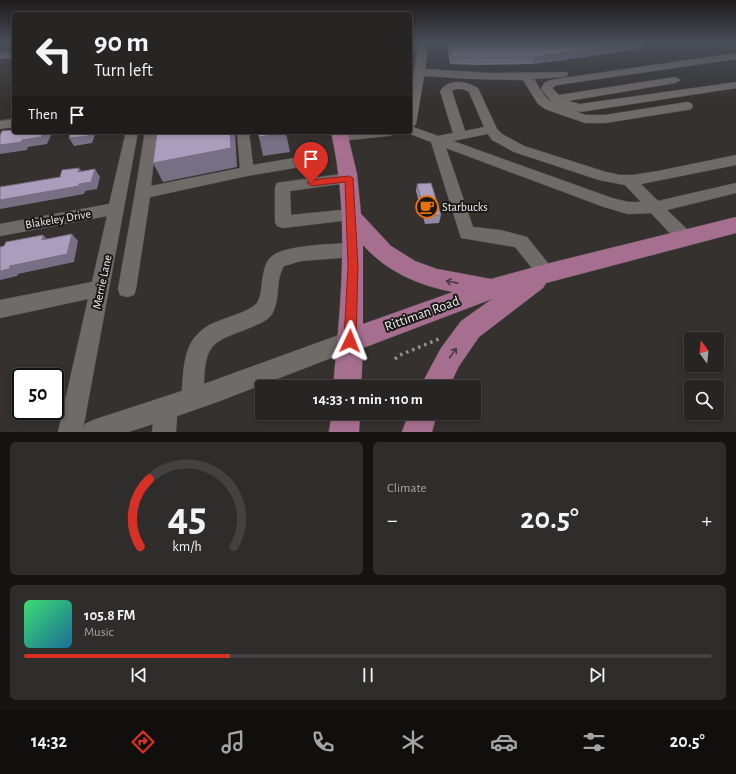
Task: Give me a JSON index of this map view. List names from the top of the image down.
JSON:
{
  "streets": {
    "main road": ["Rittiman Road"],
    "street": ["Blakeley Drive", "Merrie Lane"]
  },
  "crossings": [
    ["Blakeley Drive", "Merrie Lane"]
  ],
  "places": {
    "cafe": ["Starbucks"]
  },
  "north": "top",
  "page": {
    "turn": ["90 m", "Turn left"],
    "then": "Then",
    "limit": "50",
    "trip": "14:33 · 1 min · 110 m",
    "tile": "Climate",
    "heat": ["−", "20.5°", "+"],
    "song": ["105.8 FM", "Music"],
    "tabs": ["14:32", "20.5°"],
    "gauge": ["45", "km/h"]
  }
}
